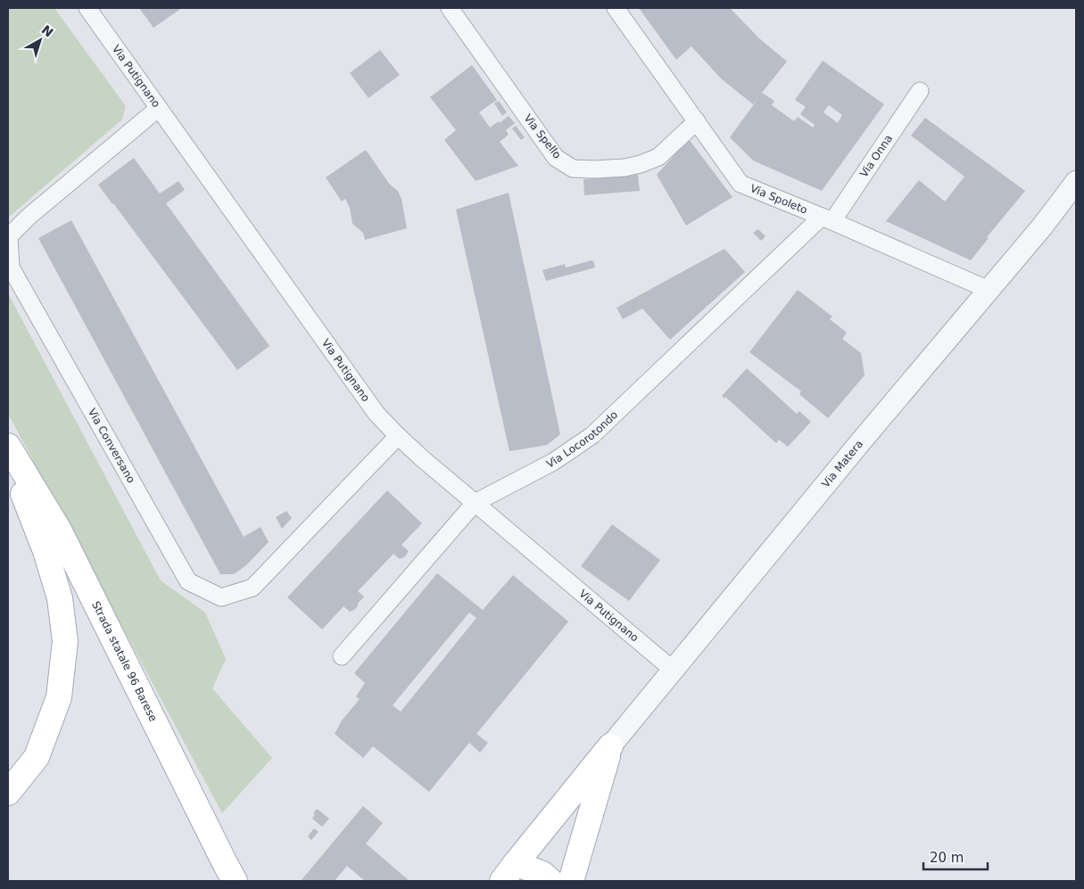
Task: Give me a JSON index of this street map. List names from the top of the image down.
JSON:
{
  "streets": {
    "main road": ["Strada statale 96 Barese"],
    "street": [
      "Via Putignano",
      "Via Spello",
      "Via Onna",
      "Via Spoleto",
      "Via Locorotondo",
      "Via Conversano",
      "Via Matera"
    ]
  },
  "crossings": [
    ["Via Putignano", "Via Locorotondo"],
    ["Via Putignano", "Via Conversano"],
    ["Via Putignano", "Via Matera"],
    ["Via Spello", "Via Spoleto"],
    ["Via Onna", "Via Spoleto"],
    ["Via Onna", "Via Locorotondo"],
    ["Via Spoleto", "Via Locorotondo"],
    ["Via Spoleto", "Via Matera"]
  ],
  "scale_bar": "20 m",
  "north": "top right"
}
